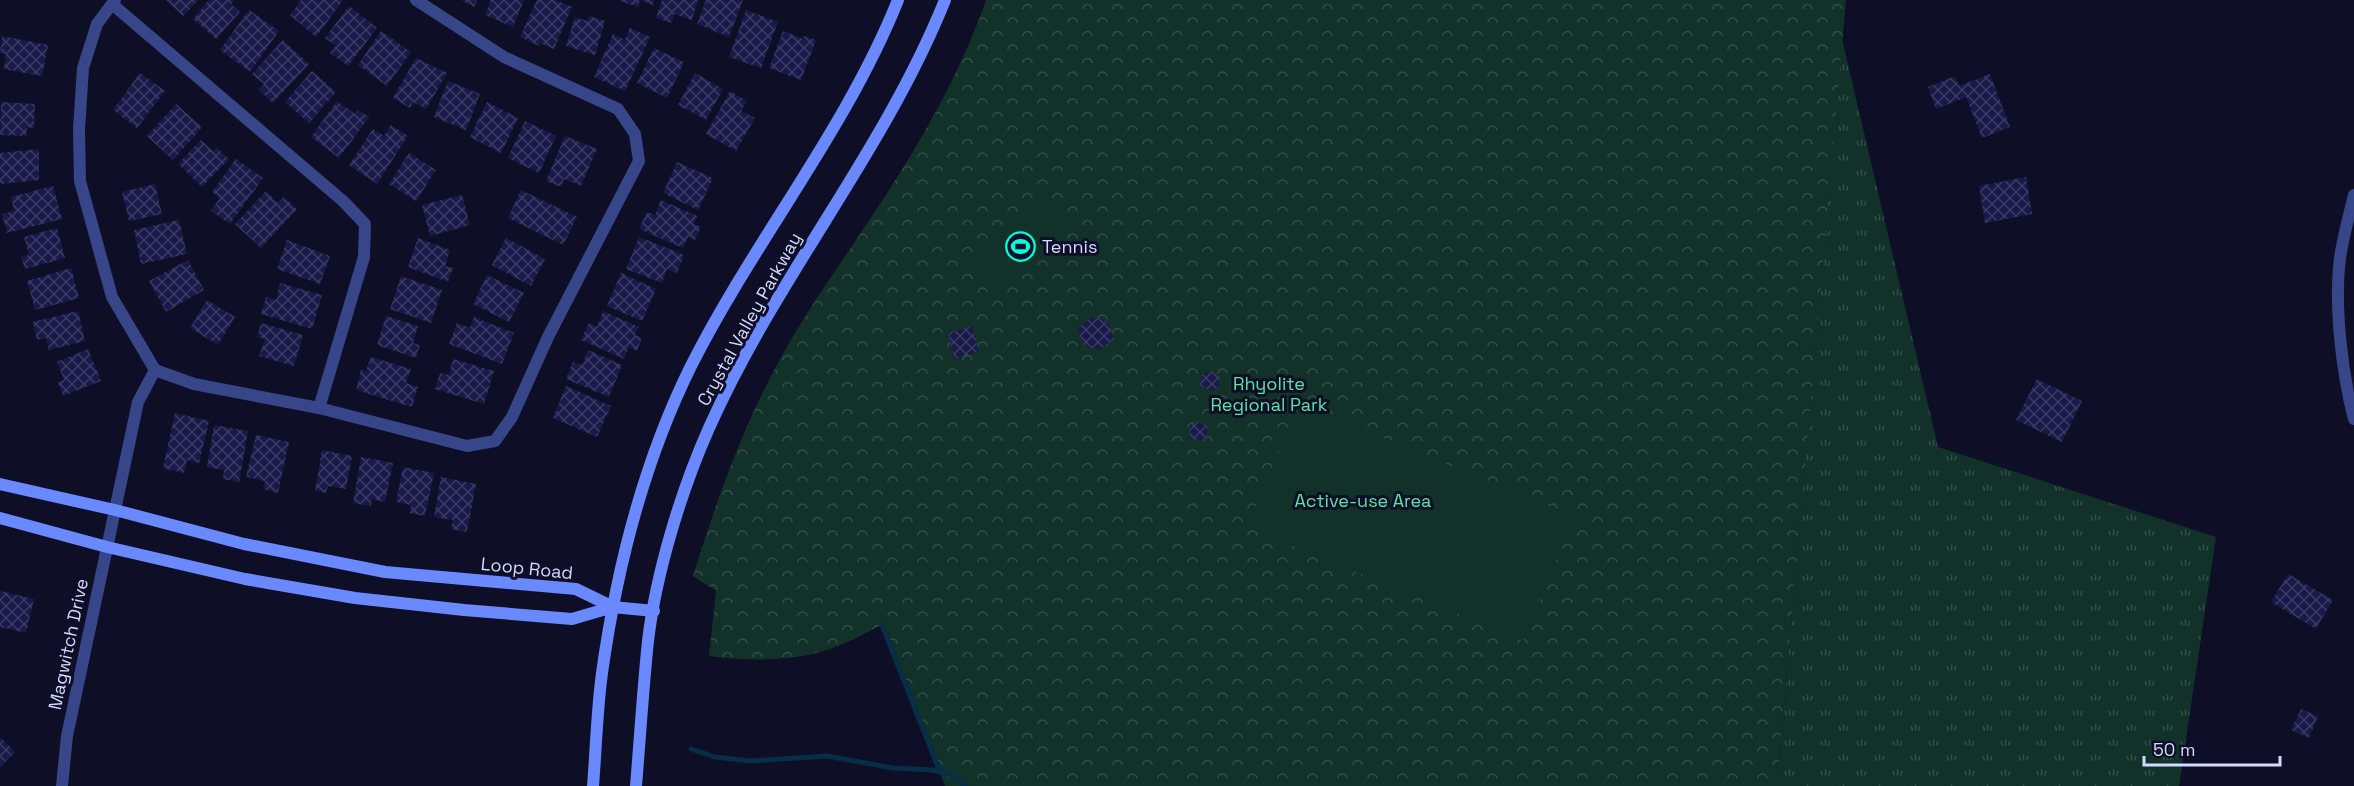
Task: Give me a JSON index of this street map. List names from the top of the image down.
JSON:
{
  "streets": {
    "main road": ["Crystal Valley Parkway", "Loop Road"],
    "street": ["Magwitch Drive"]
  },
  "crossings": [
    ["Crystal Valley Parkway", "Loop Road"],
    ["Loop Road", "Magwitch Drive"]
  ],
  "parks": ["Rhyolite Regional Park", "Active-use Area"],
  "places": {
    "sports": ["Tennis"]
  },
  "scale_bar": "50 m"
}
